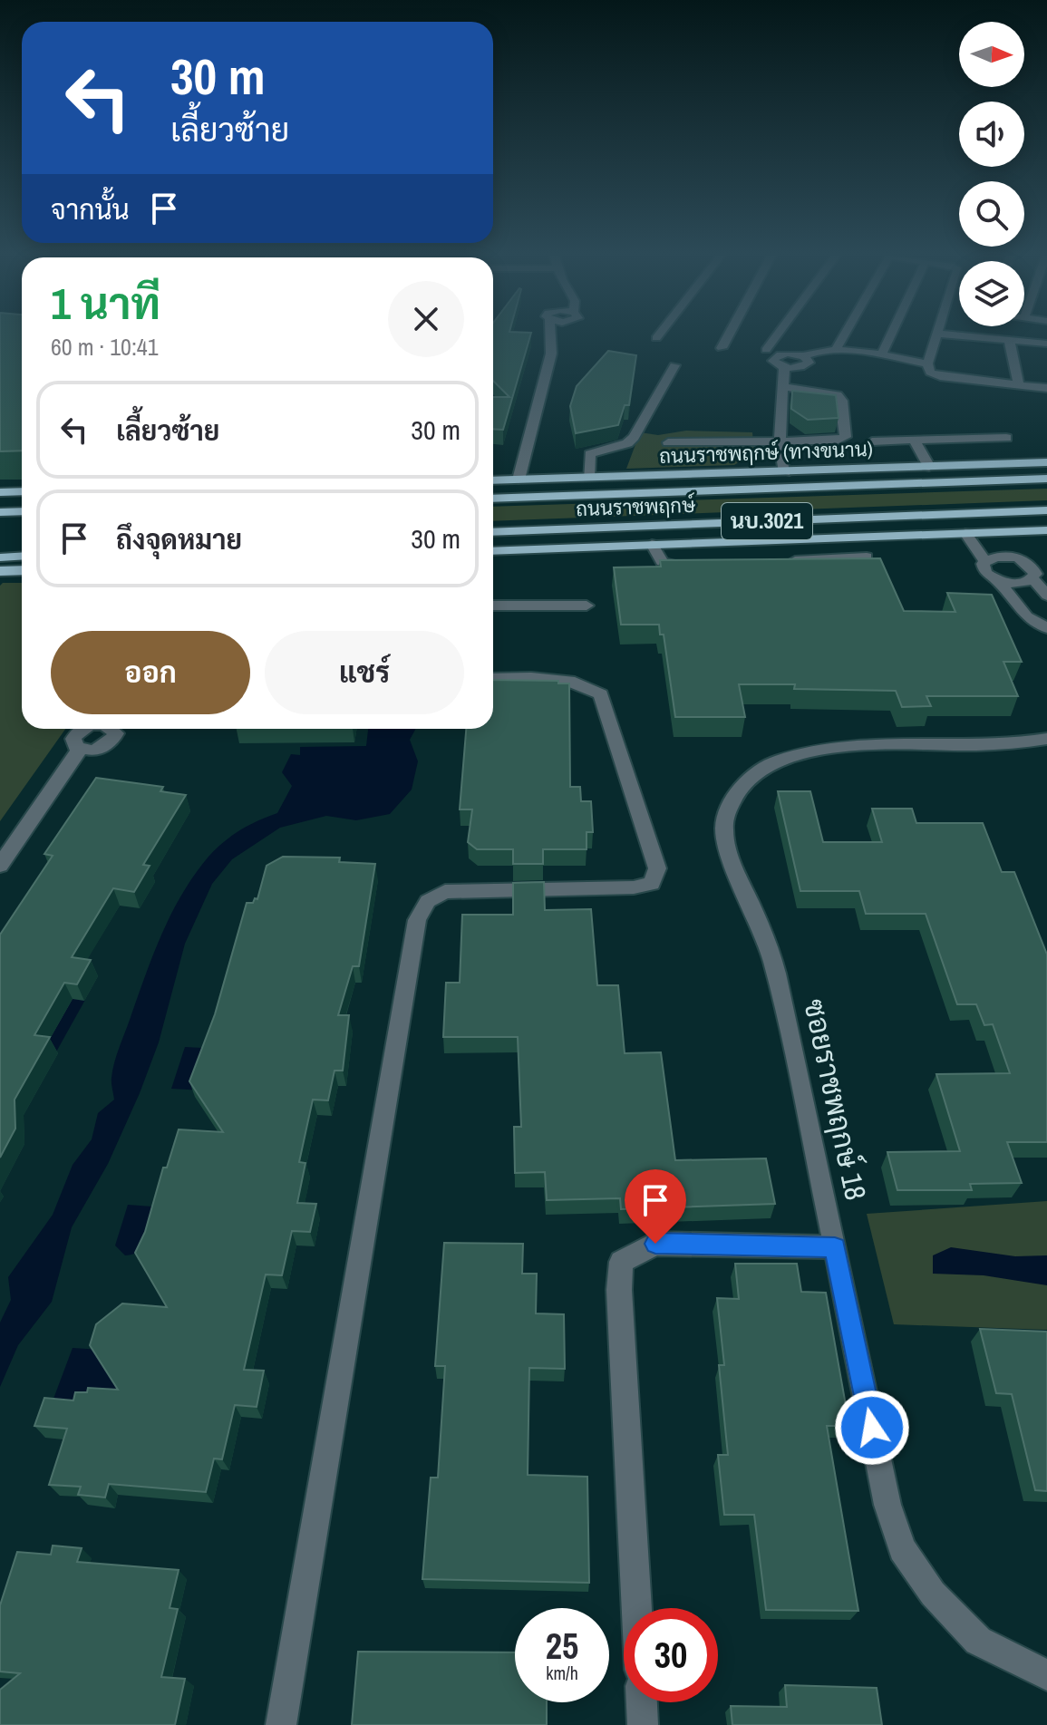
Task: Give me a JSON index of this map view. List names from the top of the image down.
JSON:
{
  "streets": {
    "main road": ["ถนนราชพฤกษ์ (ทางขนาน)", "ถนนราชพฤกษ์", "นบ.3021"],
    "street": ["ซอยราชพฤกษ์ 18"]
  },
  "north": "right",
  "page": {
    "turn": ["30 m", "เลี้ยวซ้าย"],
    "then": "จากนั้น",
    "heading": ["1 นาที", "60 m · 10:41"],
    "list": [
      {
        "name": "เลี้ยวซ้าย",
        "value": "30 m"
      },
      {
        "name": "ถึงจุดหมาย",
        "value": "30 m"
      }
    ],
    "buttons": ["ออก", "แชร์"],
    "speed": "25 km/h",
    "limit": "30"
  }
}
